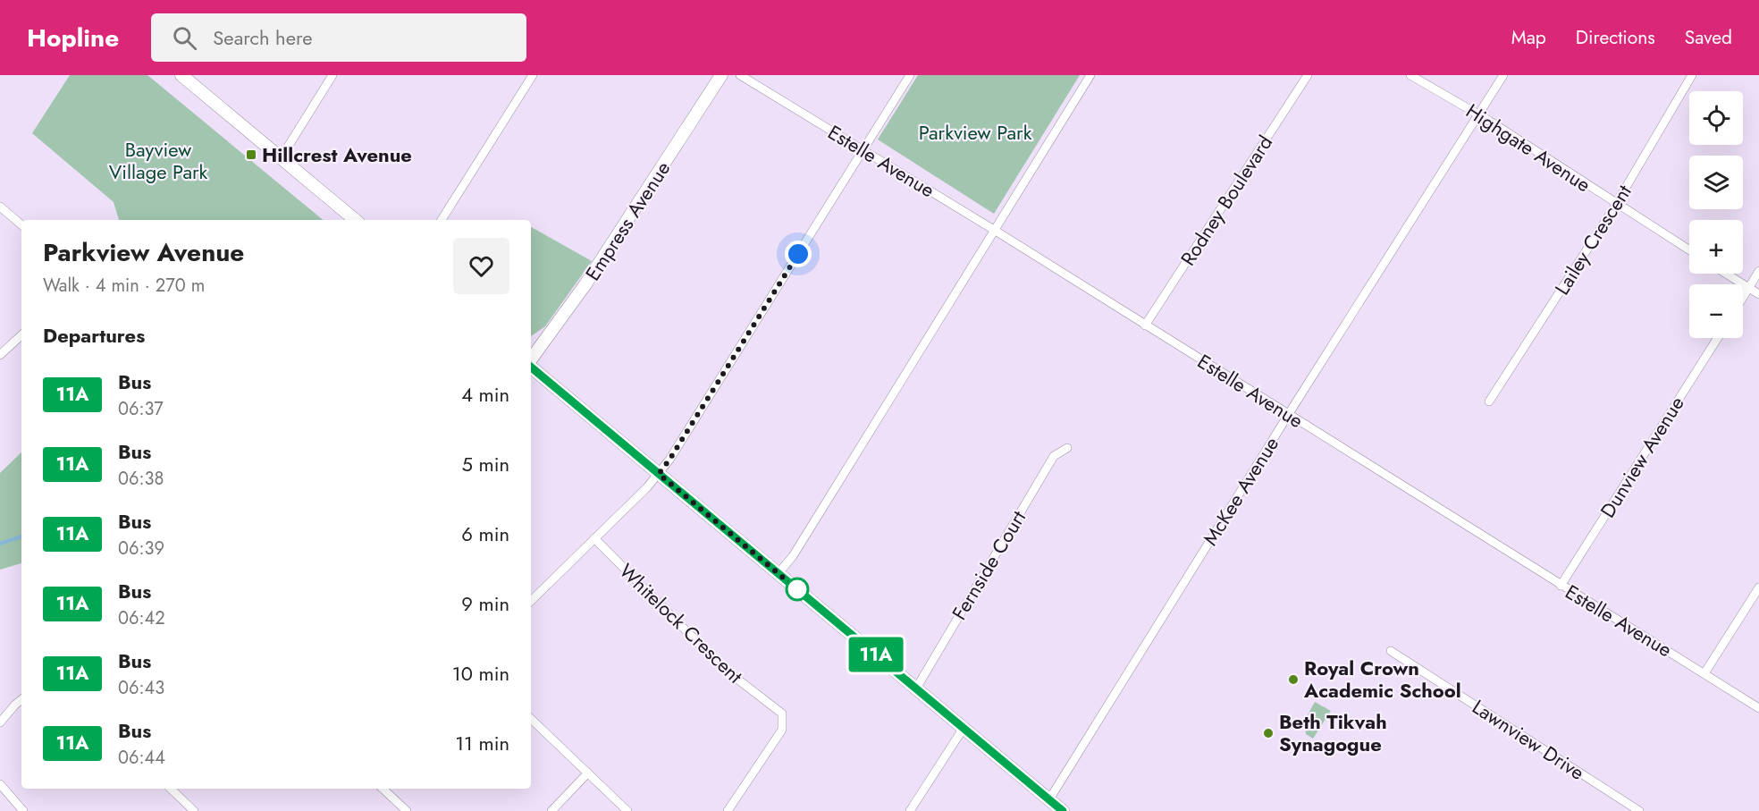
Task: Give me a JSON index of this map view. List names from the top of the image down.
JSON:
{
  "streets": {
    "main road": ["Empress Avenue"],
    "street": [
      "Highgate Avenue",
      "Estelle Avenue",
      "Rodney Boulevard",
      "Lailey Crescent",
      "Dunview Avenue",
      "McKee Avenue",
      "Fernside Court",
      "Whitelock Crescent",
      "Lawnview Drive"
    ]
  },
  "crossings": [
    ["Highgate Avenue", "Lailey Crescent"],
    ["Highgate Avenue", "McKee Avenue"],
    ["Estelle Avenue", "Rodney Boulevard"],
    ["Estelle Avenue", "Dunview Avenue"],
    ["Estelle Avenue", "McKee Avenue"]
  ],
  "parks": ["Parkview Park", "Bayview Village Park"],
  "places": {
    "transit": ["Hillcrest Avenue"],
    "other": ["Royal Crown Academic School", "Beth Tikvah Synagogue"]
  },
  "lines": ["bus line 11A"],
  "page": {
    "header": "Hopline",
    "search": "Search here",
    "nav": ["Map", "Directions", "Saved"],
    "on_map": "11A",
    "map_buttons": ["+", "−"],
    "heading": [
      ["Parkview Avenue", "Walk · 4 min · 270 m"],
      "Departures"
    ],
    "list": [
      {
        "mark": "11A",
        "name": "Bus",
        "note": "06:37",
        "value": "4 min"
      },
      {
        "mark": "11A",
        "name": "Bus",
        "note": "06:38",
        "value": "5 min"
      },
      {
        "mark": "11A",
        "name": "Bus",
        "note": "06:39",
        "value": "6 min"
      },
      {
        "mark": "11A",
        "name": "Bus",
        "note": "06:42",
        "value": "9 min"
      },
      {
        "mark": "11A",
        "name": "Bus",
        "note": "06:43",
        "value": "10 min"
      },
      {
        "mark": "11A",
        "name": "Bus",
        "note": "06:44",
        "value": "11 min"
      }
    ]
  }
}
